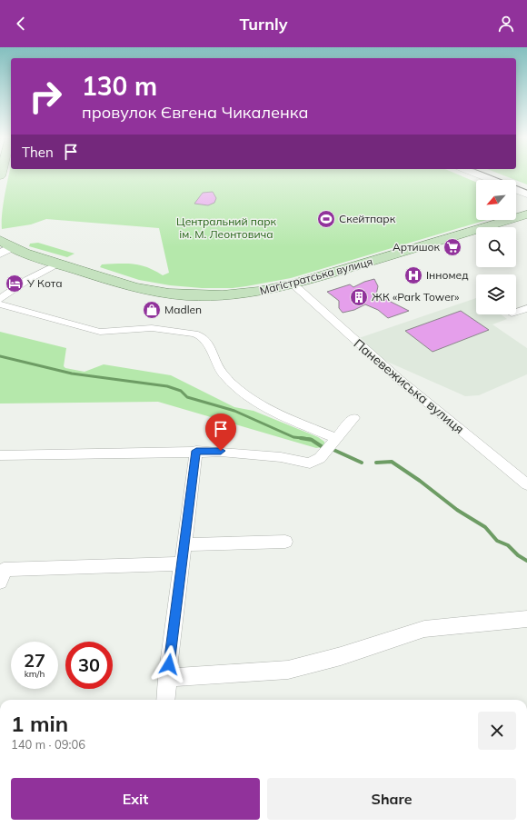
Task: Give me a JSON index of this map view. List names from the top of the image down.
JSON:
{
  "streets": {
    "main road": ["Магістратська вулиця"],
    "street": ["Паневежиська вулиця"]
  },
  "crossings": [
    ["Магістратська вулиця", "Паневежиська вулиця"]
  ],
  "parks": ["Центральний парк ім. М. Леонтовича"],
  "places": {
    "sports": ["Скейтпарк"],
    "supermarket": ["Артишок"],
    "hospital": ["Інномед"],
    "hotel": ["У Кота"],
    "building": ["ЖК «Park Tower»"],
    "shop": ["Madlen"]
  },
  "north": "bottom left",
  "page": {
    "header": "Turnly",
    "turn": ["130 m", "провулок Євгена Чикаленка"],
    "then": "Then",
    "speed": "27 km/h",
    "limit": "30",
    "heading": ["1 min", "140 m · 09:06"],
    "buttons": ["Exit", "Share"]
  }
}
